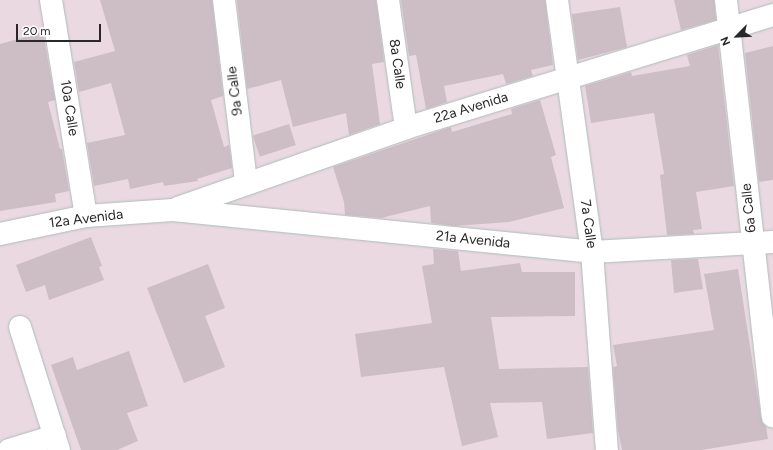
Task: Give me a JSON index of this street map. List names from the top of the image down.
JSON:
{
  "streets": {
    "street": [
      "8a Calle",
      "9a Calle",
      "10a Calle",
      "22a Avenida",
      "6a Calle",
      "12a Avenida",
      "7a Calle",
      "21a Avenida"
    ]
  },
  "crossings": [
    ["8a Calle", "22a Avenida"],
    ["9a Calle", "22a Avenida"],
    ["10a Calle", "12a Avenida"],
    ["22a Avenida", "6a Calle"],
    ["22a Avenida", "12a Avenida"],
    ["22a Avenida", "7a Calle"],
    ["22a Avenida", "21a Avenida"],
    ["6a Calle", "21a Avenida"],
    ["12a Avenida", "21a Avenida"],
    ["7a Calle", "21a Avenida"]
  ],
  "scale_bar": "20 m",
  "north": "bottom left"
}
